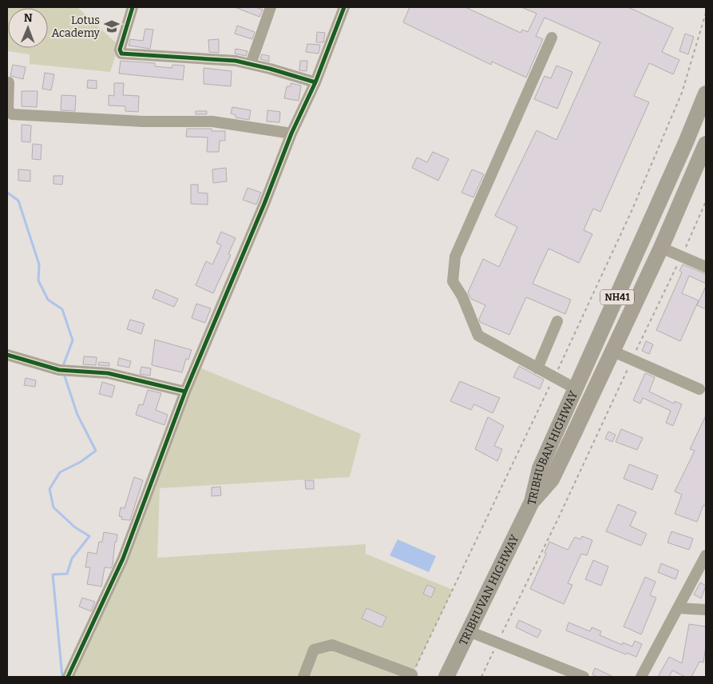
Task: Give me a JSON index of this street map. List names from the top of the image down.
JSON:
{
  "streets": {
    "highway": ["NH41", "TRIBHUBAN HIGHWAY", "TRIBHUVAN HIGHWAY"]
  },
  "crossings": [
    ["TRIBHUBAN HIGHWAY", "TRIBHUVAN HIGHWAY"]
  ],
  "places": {
    "school or university": ["Lotus Academy"]
  },
  "north": "top"
}
